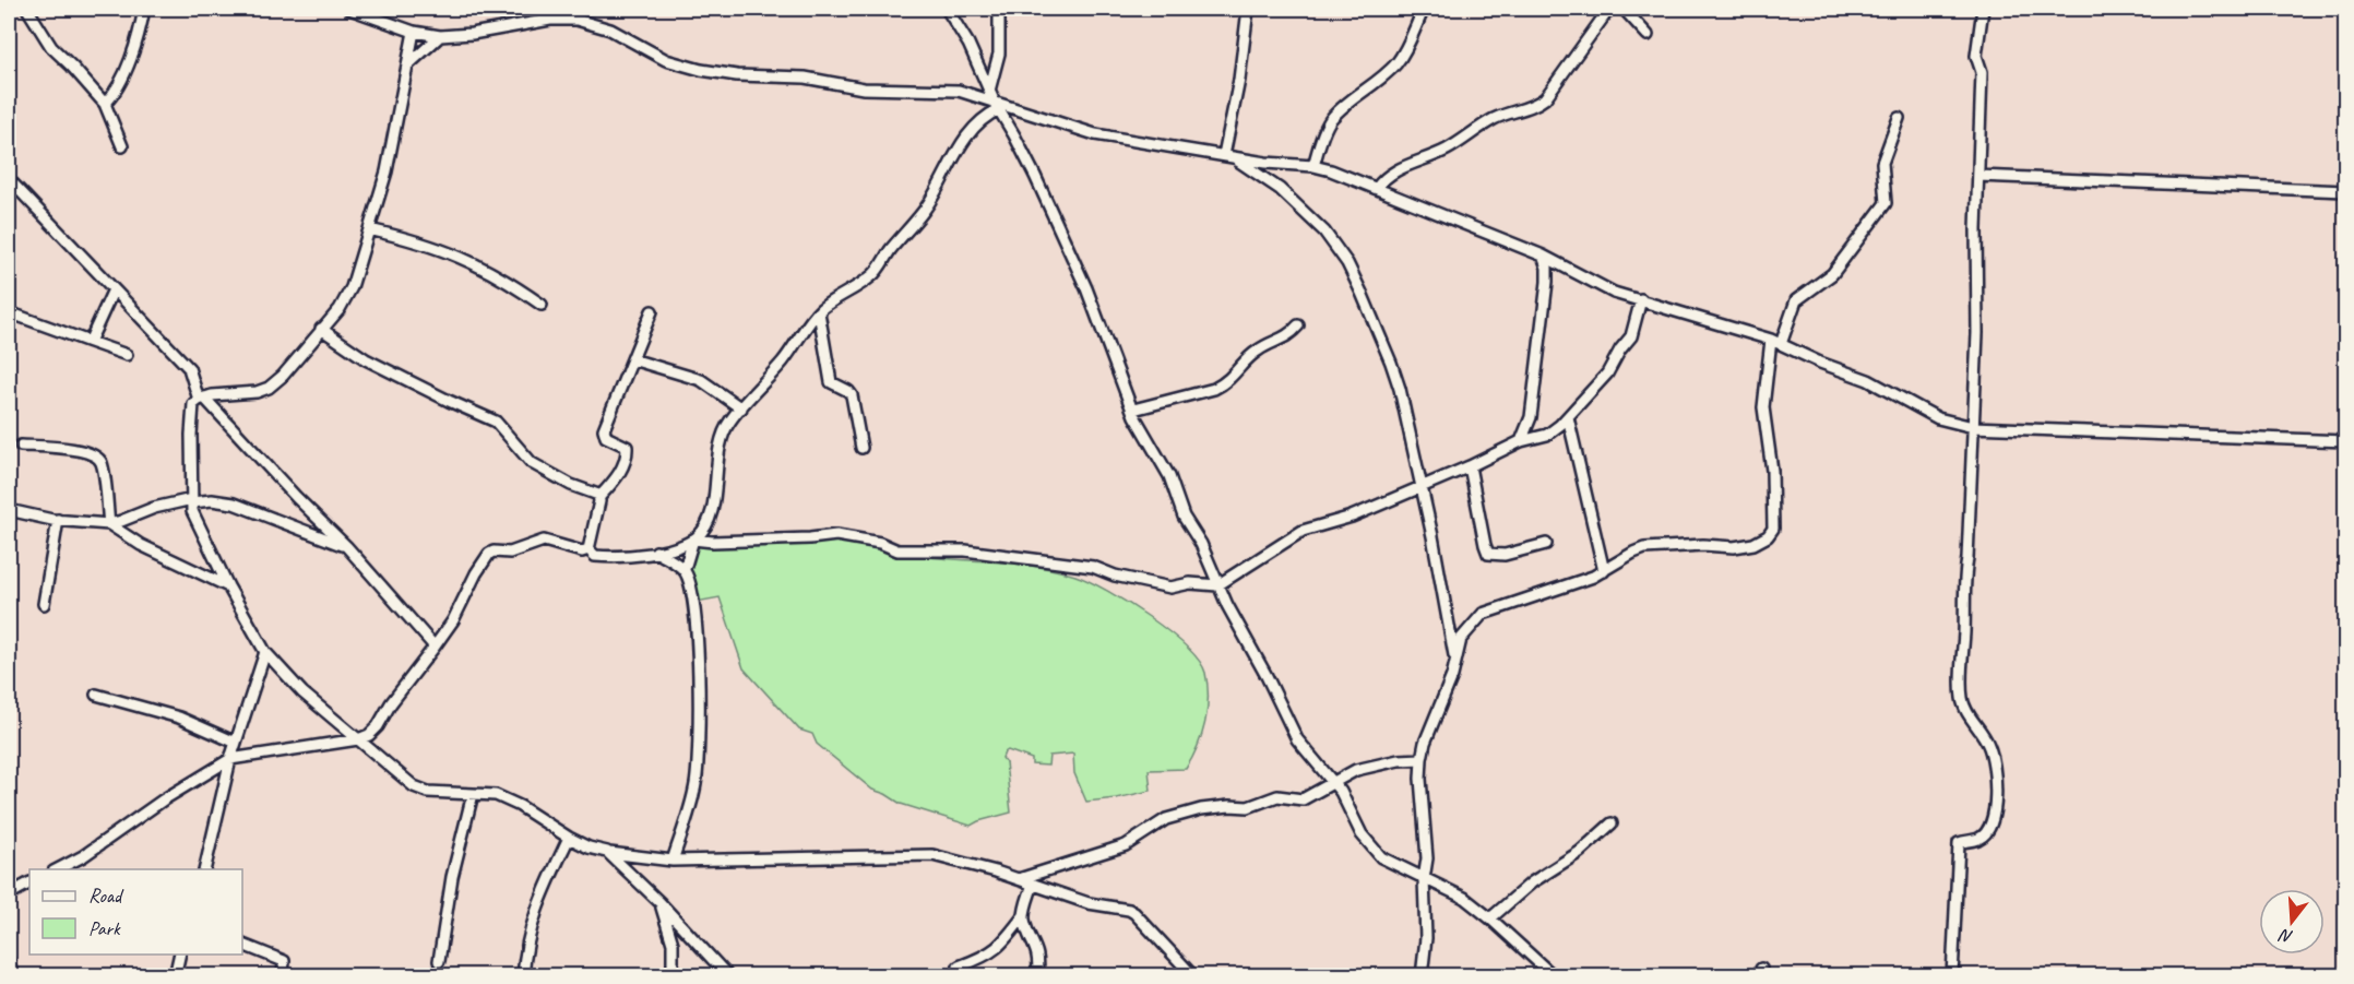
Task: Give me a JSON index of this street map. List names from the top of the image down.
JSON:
{
  "legend": ["Road", "Park"],
  "north": "bottom"
}
